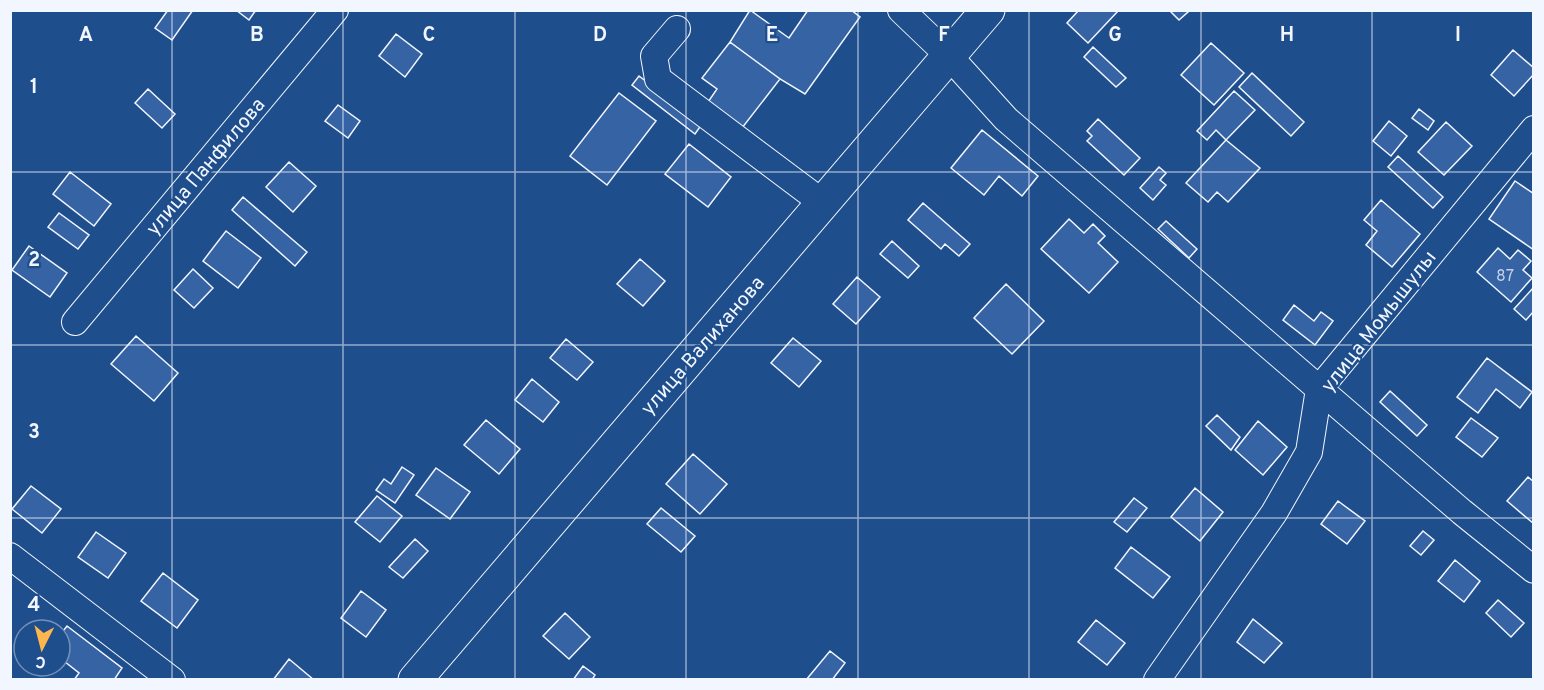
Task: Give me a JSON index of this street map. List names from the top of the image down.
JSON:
{
  "streets": {
    "main road": ["улица Валиханова"],
    "street": ["улица Панфилова", "улица Момышулы"]
  },
  "house_numbers": ["87"],
  "north": "bottom",
  "grid": {
    "columns": [
      "A",
      "B",
      "C",
      "D",
      "E",
      "F",
      "G",
      "H",
      "I"
    ],
    "rows": [
      "1",
      "2",
      "3",
      "4"
    ]
  }
}
